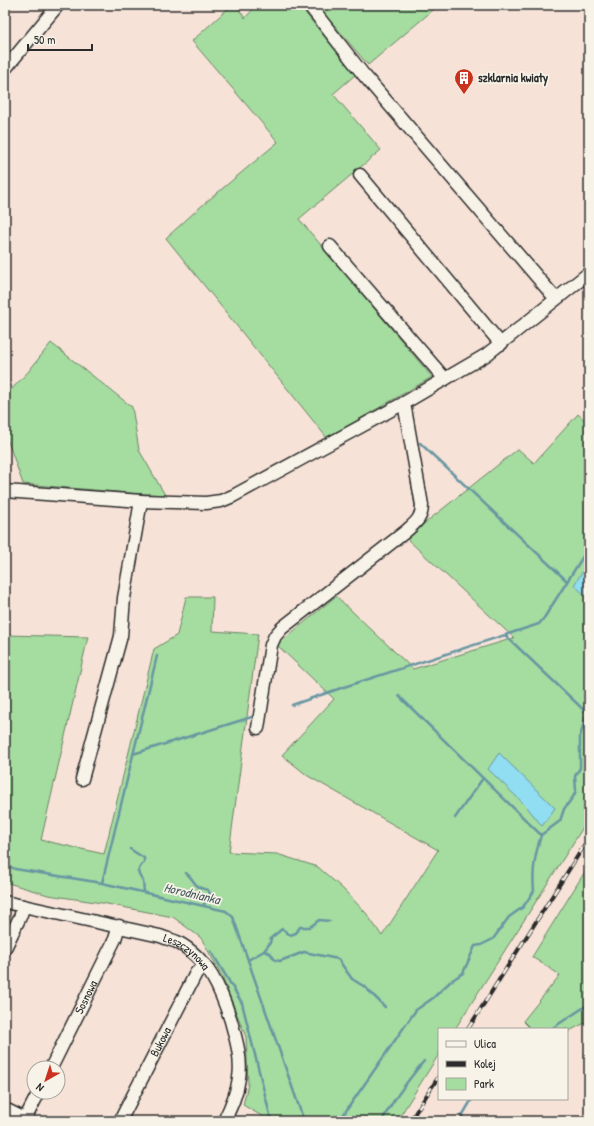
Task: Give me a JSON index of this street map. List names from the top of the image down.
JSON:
{
  "streets": {
    "street": ["Leszczynowa", "Sosnowa", "Bukowa"]
  },
  "crossings": [
    ["Leszczynowa", "Sosnowa"],
    ["Leszczynowa", "Bukowa"]
  ],
  "water": ["Horodnianka"],
  "places": {
    "building": ["szklarnia kwiaty"]
  },
  "legend": ["Ulica", "Kolej", "Park"],
  "scale_bar": "50 m",
  "north": "bottom left"
}
